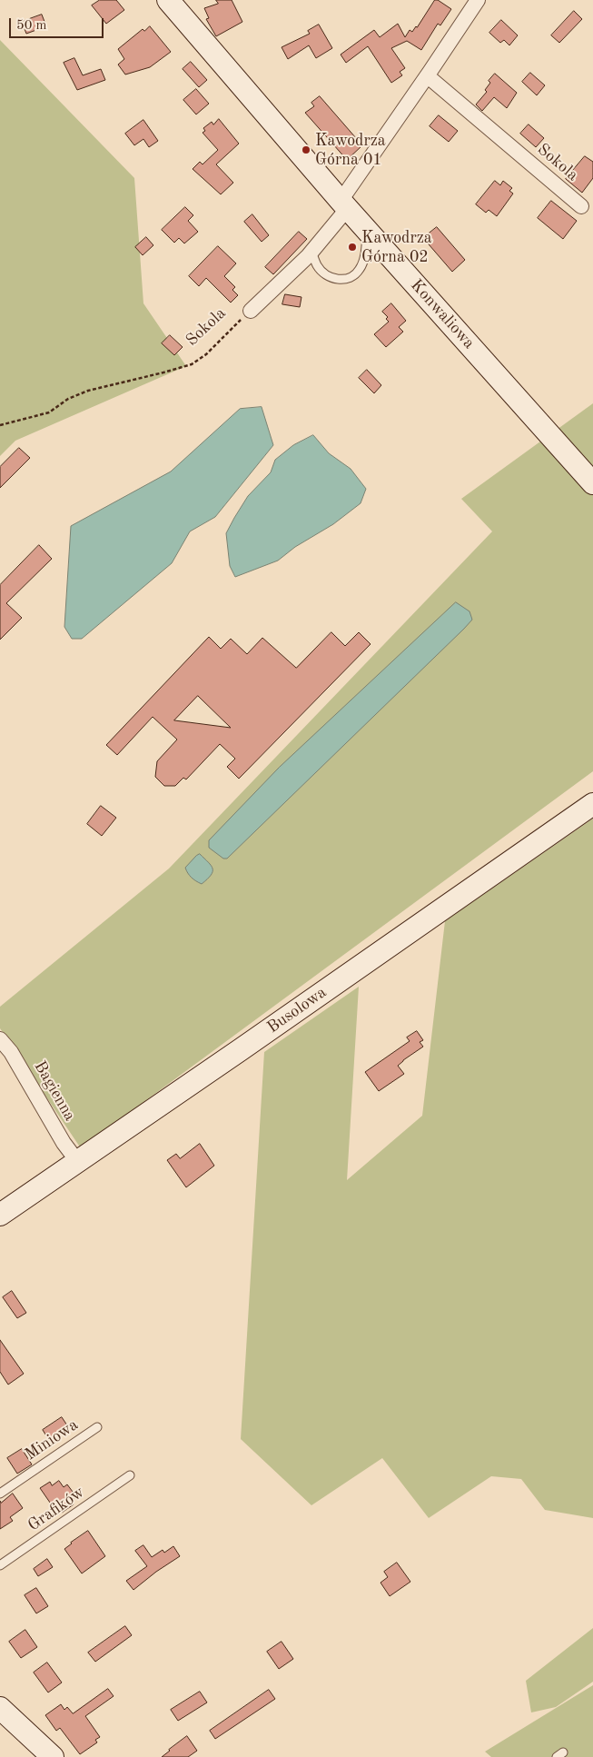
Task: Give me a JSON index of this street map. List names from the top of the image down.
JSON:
{
  "streets": {
    "street": [
      "Sokola",
      "Konwaliowa",
      "Busolowa",
      "Bagienna"
    ],
    "lane": ["Miniowa", "Grafików"]
  },
  "crossings": [
    ["Sokola", "Konwaliowa"],
    ["Busolowa", "Bagienna"]
  ],
  "places": ["Kawodrza Górna 01", "Kawodrza Górna 02"],
  "scale_bar": "50 m"
}
